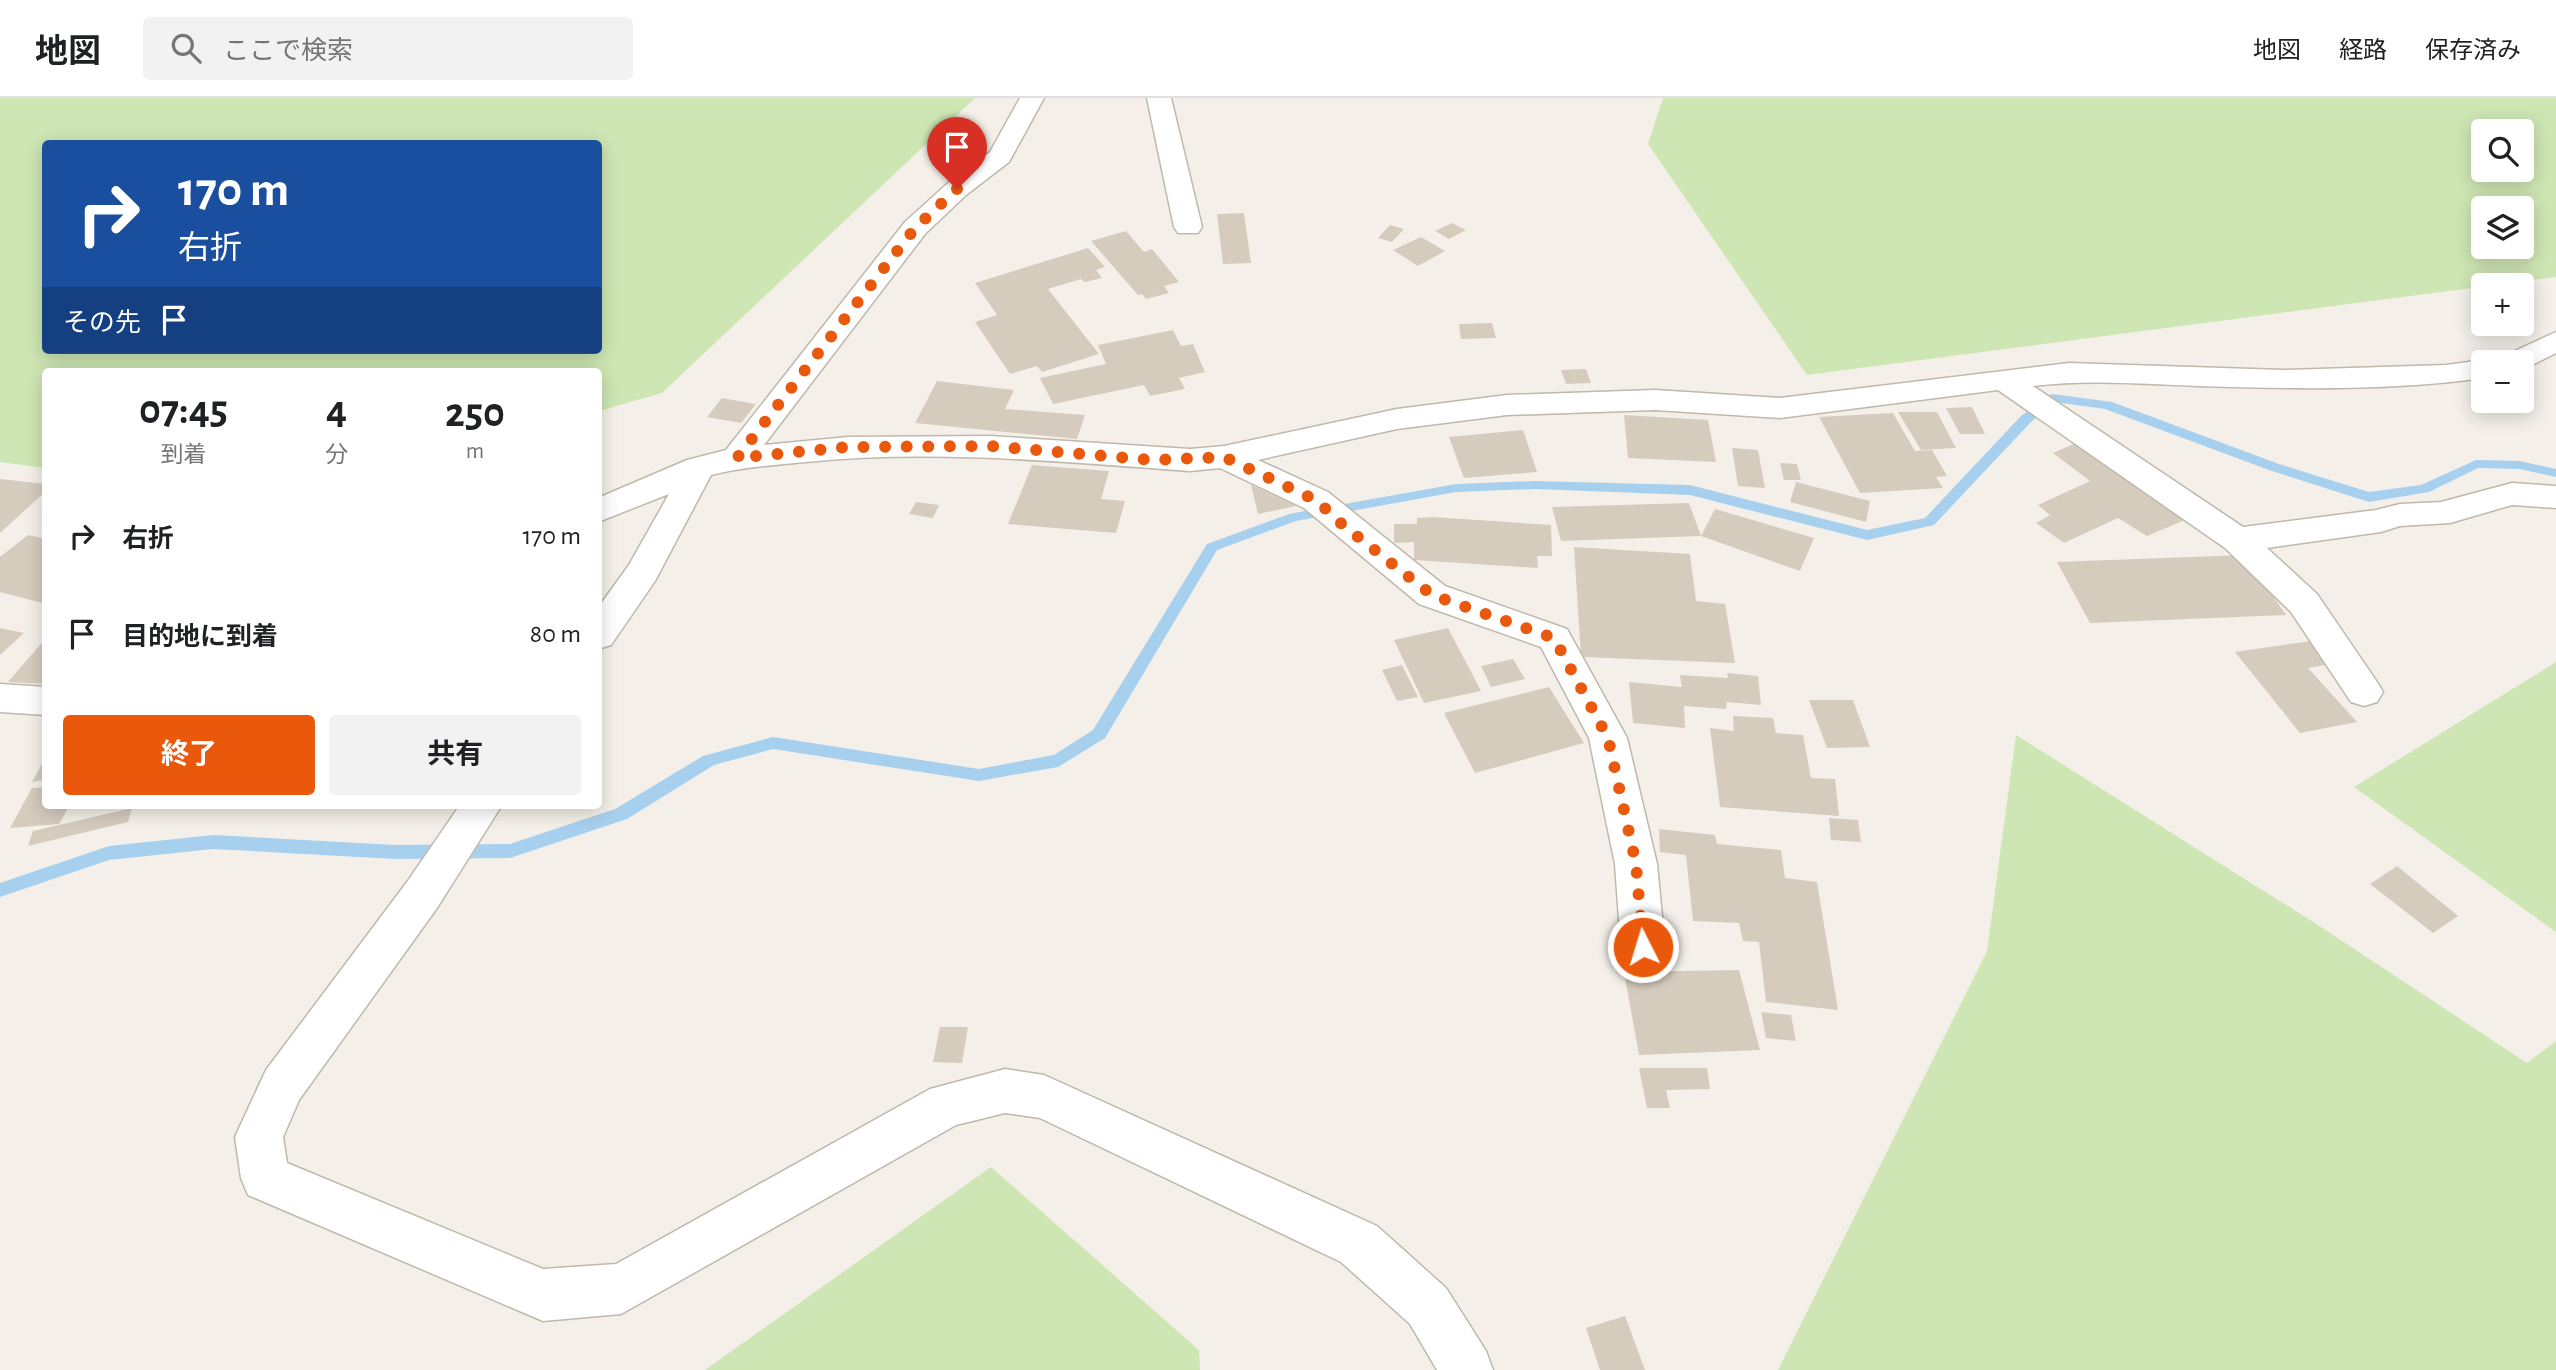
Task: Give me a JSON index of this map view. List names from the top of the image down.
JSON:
{
  "page": {
    "header": "地図",
    "search": "ここで検索",
    "nav": ["地図", "経路", "保存済み"],
    "map_buttons": ["+", "−"],
    "turn": ["170 m", "右折"],
    "then": "その先",
    "eta": [
      "07:45",
      "到着",
      "4",
      "分",
      "250",
      "m"
    ],
    "list": [
      {
        "name": "右折",
        "value": "170 m"
      },
      {
        "name": "目的地に到着",
        "value": "80 m"
      }
    ],
    "buttons": ["終了", "共有"]
  }
}
